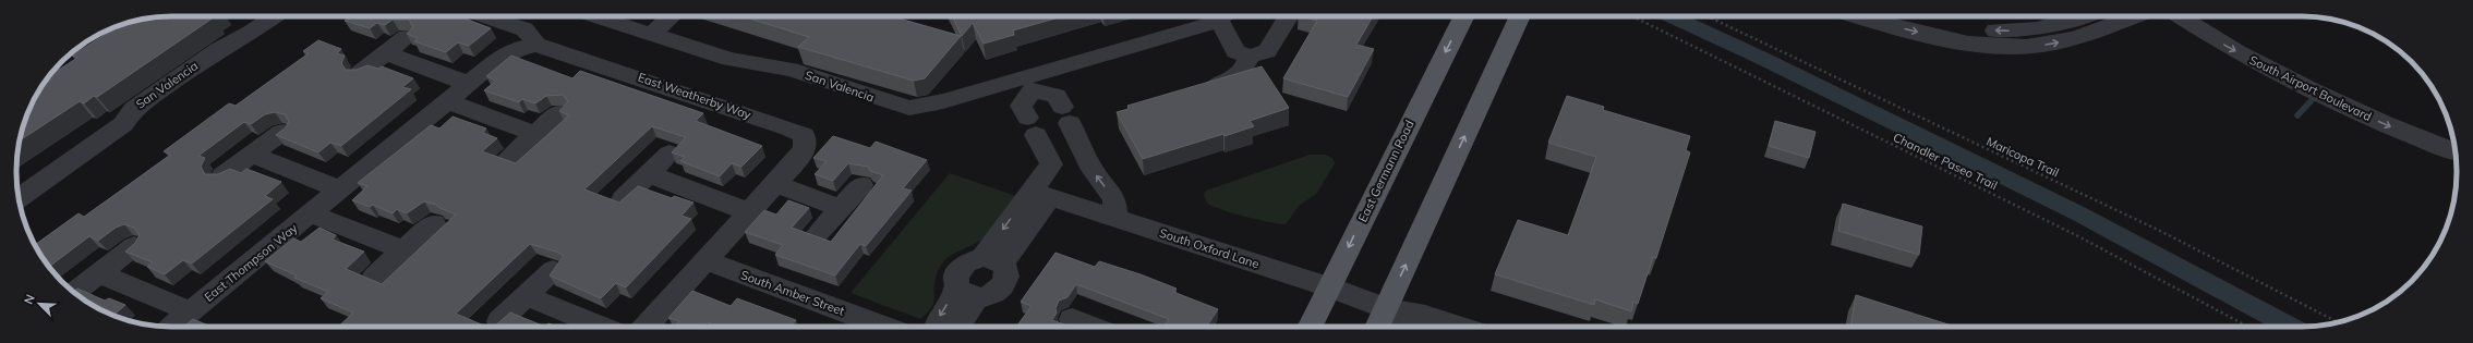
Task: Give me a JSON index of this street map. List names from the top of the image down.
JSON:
{
  "streets": {
    "main road": ["East Germann Road"],
    "street": [
      "San Valencia",
      "South Airport Boulevard",
      "East Weatherby Way",
      "South Oxford Lane",
      "East Thompson Way",
      "South Amber Street"
    ],
    "path": ["Maricopa Trail", "Chandler Paseo Trail"]
  },
  "crossings": [
    ["San Valencia", "South Oxford Lane"],
    ["East Weatherby Way", "East Thompson Way"],
    ["East Weatherby Way", "South Amber Street"],
    ["East Germann Road", "South Oxford Lane"]
  ],
  "north": "top left"
}
